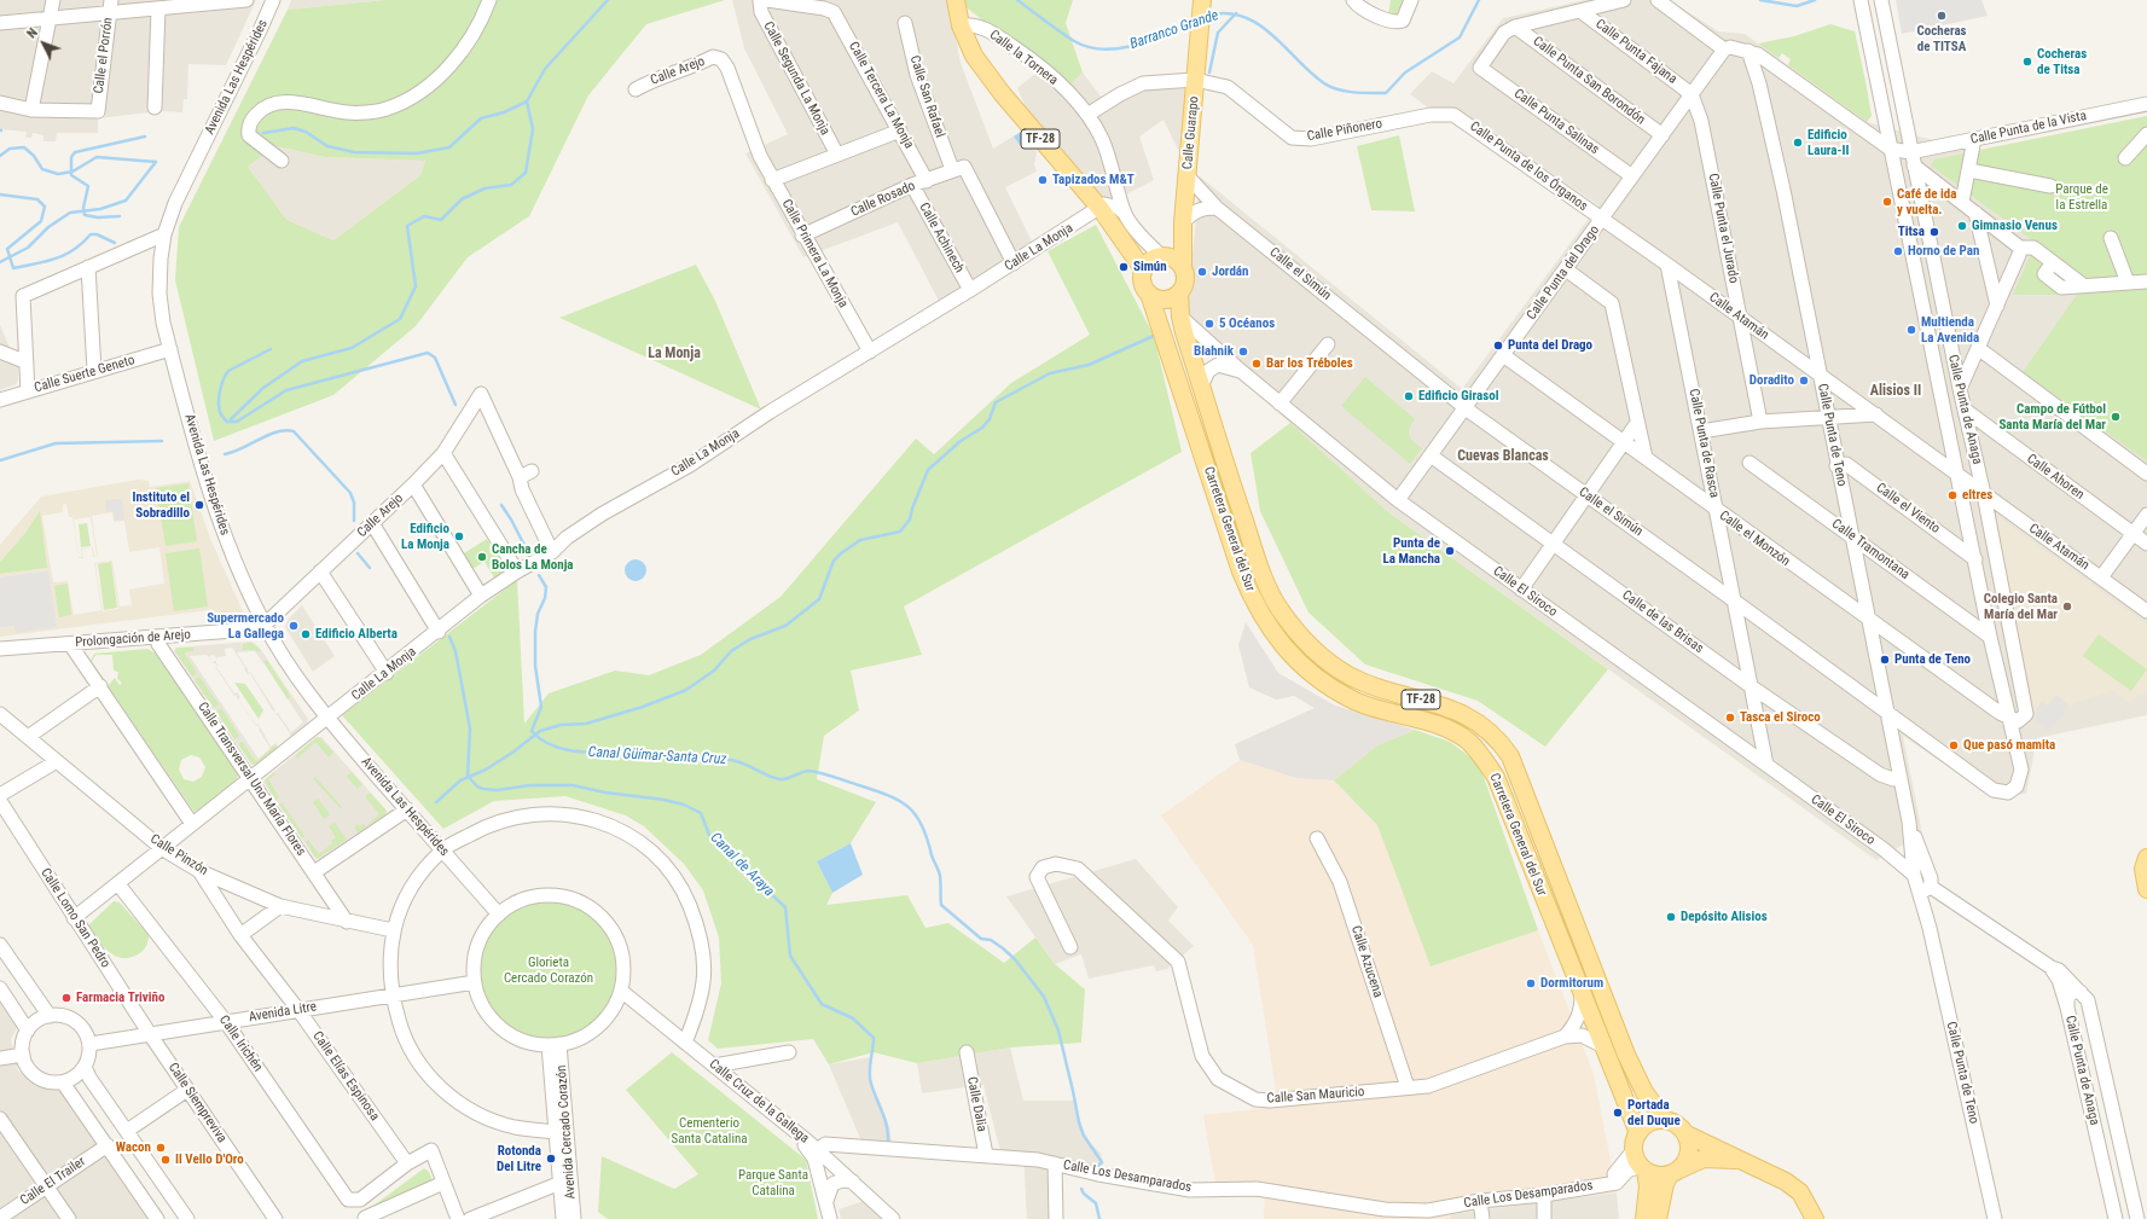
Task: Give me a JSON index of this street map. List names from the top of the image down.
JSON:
{
  "streets": {
    "main road": ["Calle Guarapo", "TF-28", "Carretera General del Sur"],
    "street": [
      "Calle Punta Fajana",
      "Calle el Porrón",
      "Calle la Tornera",
      "Calle Arejo",
      "Avenida Las Hespérides",
      "Calle Segunda La Monja",
      "Calle Punta San Borondón",
      "Calle Tercera La Monja",
      "Calle San Rafael",
      "Calle Punta Salinas",
      "Calle Punta de la Vista",
      "Calle Piñonero",
      "Calle Punta de los Órganos",
      "Calle Rosado",
      "Calle Punta el Jurado",
      "Calle Achinech",
      "Calle La Monja",
      "Calle Primera La Monja",
      "Calle Punta del Drago",
      "Calle el Simún",
      "Calle Atamán",
      "Calle Suerte Geneto",
      "Calle Punta de Anaga",
      "Calle Punta de Teno",
      "Calle Punta de Rasca",
      "Calle Ahoren",
      "Calle el Viento",
      "Calle el Monzón",
      "Calle Tramontana",
      "Calle El Siroco",
      "Calle de las Brisas",
      "Prolongación de Arejo",
      "Calle Transversal Uno María Flores",
      "Calle Pinzón",
      "Calle Lomo San Pedro",
      "Calle Azucena",
      "Avenida Litre",
      "Calle Irichén",
      "Calle Elías Espinosa",
      "Calle San Mauricio",
      "Calle Cruz de la Gallega",
      "Calle Siempreviva",
      "Calle Dalia",
      "Avenida Cercado Corazón",
      "Calle Los Desamparados",
      "Calle El Trailer"
    ]
  },
  "crossings": [
    ["Calle Punta Fajana", "Calle Punta el Jurado"],
    ["Calle Punta Fajana", "Calle Punta del Drago"],
    ["Calle la Tornera", "Calle Piñonero"],
    ["Calle la Tornera", "Calle Guarapo"],
    ["Calle la Tornera", "TF-28"],
    ["Calle la Tornera", "Carretera General del Sur"],
    ["Calle Arejo", "Avenida Las Hespérides"],
    ["Calle Arejo", "Calle La Monja"],
    ["Calle Arejo", "Calle Primera La Monja"],
    ["Calle Arejo", "Prolongación de Arejo"],
    ["Avenida Las Hespérides", "Calle La Monja"],
    ["Avenida Las Hespérides", "Calle Suerte Geneto"],
    ["Avenida Las Hespérides", "Prolongación de Arejo"],
    ["Avenida Las Hespérides", "Avenida Litre"],
    ["Avenida Las Hespérides", "Calle Cruz de la Gallega"],
    ["Avenida Las Hespérides", "Avenida Cercado Corazón"],
    ["Calle Punta San Borondón", "Calle Punta Salinas"],
    ["Calle Punta San Borondón", "Calle Punta del Drago"],
    ["Calle Tercera La Monja", "Calle Rosado"],
    ["Calle San Rafael", "Calle Rosado"],
    ["Calle San Rafael", "Calle La Monja"],
    ["Calle Punta Salinas", "Calle Punta del Drago"],
    ["Calle Punta de la Vista", "Calle Punta de Anaga"],
    ["Calle Piñonero", "Calle Guarapo"],
    ["Calle Piñonero", "Calle Punta de los Órganos"],
    ["Calle Guarapo", "TF-28"],
    ["Calle Guarapo", "Calle el Simún"],
    ["Calle Guarapo", "Carretera General del Sur"],
    ["TF-28", "Calle La Monja"],
    ["TF-28", "Carretera General del Sur"],
    ["TF-28", "Calle Los Desamparados"],
    ["Calle Punta de los Órganos", "Calle Punta del Drago"],
    ["Calle Punta de los Órganos", "Calle Atamán"],
    ["Calle Rosado", "Calle Achinech"],
    ["Calle Rosado", "Calle Primera La Monja"],
    ["Calle Punta el Jurado", "Calle Punta del Drago"],
    ["Calle Punta el Jurado", "Calle Atamán"],
    ["Calle Achinech", "Calle La Monja"],
    ["Calle La Monja", "Calle Primera La Monja"],
    ["Calle La Monja", "Calle Transversal Uno María Flores"],
    ["Calle La Monja", "Calle Pinzón"],
    ["Calle La Monja", "Calle Lomo San Pedro"],
    ["Calle La Monja", "Calle Irichén"],
    ["Calle Punta del Drago", "Calle el Simún"],
    ["Calle Punta del Drago", "Calle Atamán"],
    ["Calle Punta del Drago", "Calle el Monzón"],
    ["Calle Punta del Drago", "Calle El Siroco"],
    ["Calle Punta del Drago", "Calle de las Brisas"],
    ["Calle el Simún", "Calle Punta de Anaga"],
    ["Calle el Simún", "Calle Punta de Teno"],
    ["Calle el Simún", "Calle Punta de Rasca"],
    ["Calle Atamán", "Calle Punta de Anaga"],
    ["Calle Atamán", "Calle Punta de Teno"],
    ["Calle Atamán", "Calle Punta de Rasca"],
    ["Calle Punta de Anaga", "Calle Ahoren"],
    ["Calle Punta de Anaga", "Calle el Viento"],
    ["Calle Punta de Anaga", "Calle el Monzón"],
    ["Calle Punta de Anaga", "Calle Tramontana"],
    ["Calle Punta de Teno", "Calle el Viento"],
    ["Calle Punta de Teno", "Calle el Monzón"],
    ["Calle Punta de Teno", "Calle Tramontana"],
    ["Calle Punta de Teno", "Calle El Siroco"],
    ["Calle Punta de Teno", "Calle de las Brisas"],
    ["Calle Punta de Rasca", "Calle el Monzón"],
    ["Calle Punta de Rasca", "Calle El Siroco"],
    ["Calle Punta de Rasca", "Calle de las Brisas"],
    ["Carretera General del Sur", "Calle El Siroco"],
    ["Carretera General del Sur", "Calle San Mauricio"],
    ["Carretera General del Sur", "Calle Los Desamparados"],
    ["Prolongación de Arejo", "Calle Transversal Uno María Flores"],
    ["Calle Transversal Uno María Flores", "Calle Pinzón"],
    ["Calle Pinzón", "Calle Elías Espinosa"],
    ["Calle Lomo San Pedro", "Avenida Litre"],
    ["Calle Lomo San Pedro", "Calle Siempreviva"],
    ["Calle Azucena", "Calle San Mauricio"],
    ["Avenida Litre", "Calle Irichén"],
    ["Avenida Litre", "Calle Elías Espinosa"],
    ["Avenida Litre", "Calle Cruz de la Gallega"],
    ["Avenida Litre", "Calle Siempreviva"],
    ["Avenida Litre", "Avenida Cercado Corazón"],
    ["Calle Cruz de la Gallega", "Avenida Cercado Corazón"],
    ["Calle Cruz de la Gallega", "Calle Los Desamparados"],
    ["Calle Dalia", "Calle Los Desamparados"]
  ],
  "districts": ["La Monja", "Alisios II", "Cuevas Blancas"],
  "water": ["Barranco Grande", "Canal Güímar-Santa Cruz", "Canal de Araya"],
  "parks": [
    "Parque de la Estrella",
    "Glorieta Cercado Corazón",
    "Cementerio Santa Catalina",
    "Parque Santa Catalina"
  ],
  "places": [
    "Cocheras de TITSA",
    "Cocheras de Titsa",
    "Edificio Laura-II",
    "Tapizados M&T",
    "Café de ida y vuelta.",
    "Gimnasio Venus",
    "Titsa",
    "Horno de Pan",
    "Simún",
    "Jordán",
    "5 Océanos",
    "Multienda La Avenida",
    "Punta del Drago",
    "Blahnik",
    "Bar los Tréboles",
    "Doradito",
    "Edificio Girasol",
    "Campo de Fútbol Santa María del Mar",
    "eltres",
    "Instituto el Sobradillo",
    "Edificio La Monja",
    "Punta de La Mancha",
    "Cancha de Bolos La Monja",
    "Colegio Santa María del Mar",
    "Supermercado La Gallega",
    "Edificio Alberta",
    "Punta de Teno",
    "Tasca el Siroco",
    "Que pasó mamita",
    "Depósito Alisios",
    "Dormitorum",
    "Farmacia Triviño",
    "Portada del Duque",
    "Wacon",
    "Rotonda Del Litre",
    "Il Vello D'Oro"
  ],
  "north": "top left"
}
